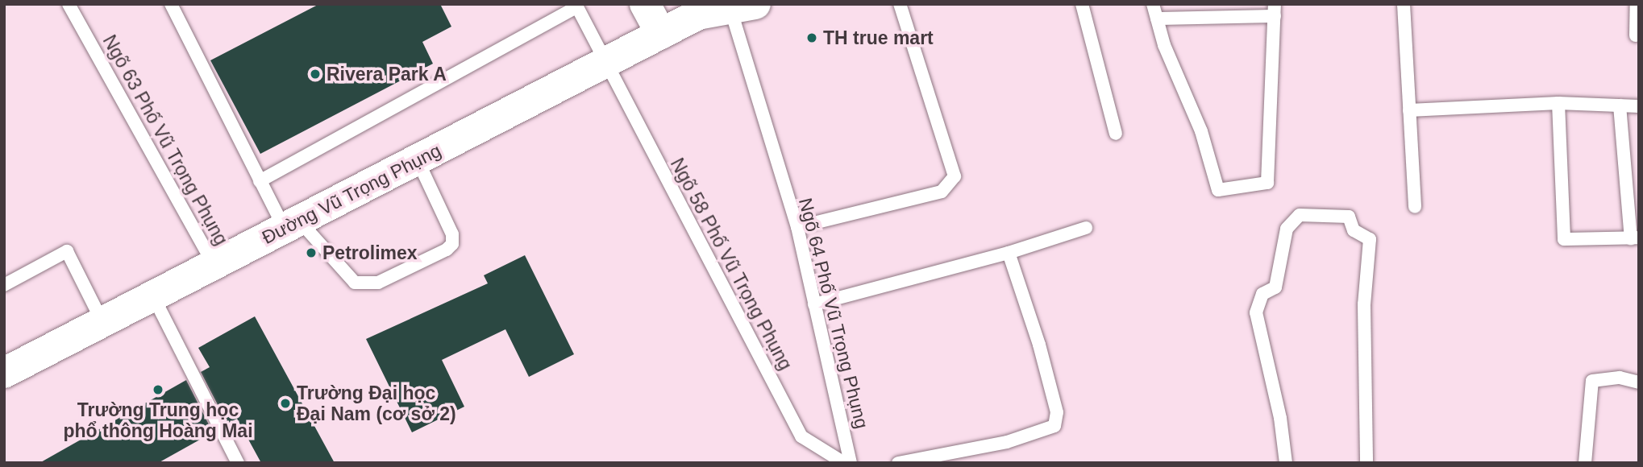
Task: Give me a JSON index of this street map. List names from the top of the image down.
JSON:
{
  "streets": {
    "street": ["Đường Vũ Trọng Phụng"],
    "lane": ["Ngõ 63 Phố Vũ Trọng Phụng", "Ngõ 58 Phố Vũ Trọng Phụng", "Ngõ 64 Phố Vũ Trọng Phụng"]
  },
  "crossings": [
    ["Ngõ 63 Phố Vũ Trọng Phụng", "Đường Vũ Trọng Phụng"],
    ["Đường Vũ Trọng Phụng", "Ngõ 58 Phố Vũ Trọng Phụng"],
    ["Đường Vũ Trọng Phụng", "Ngõ 64 Phố Vũ Trọng Phụng"]
  ],
  "places": [
    "TH true mart",
    "Rivera Park A",
    "Petrolimex",
    "Trường Trung học phổ thông Hoàng Mai",
    "Trường Đại học Đại Nam (cơ sở 2)"
  ]
}
